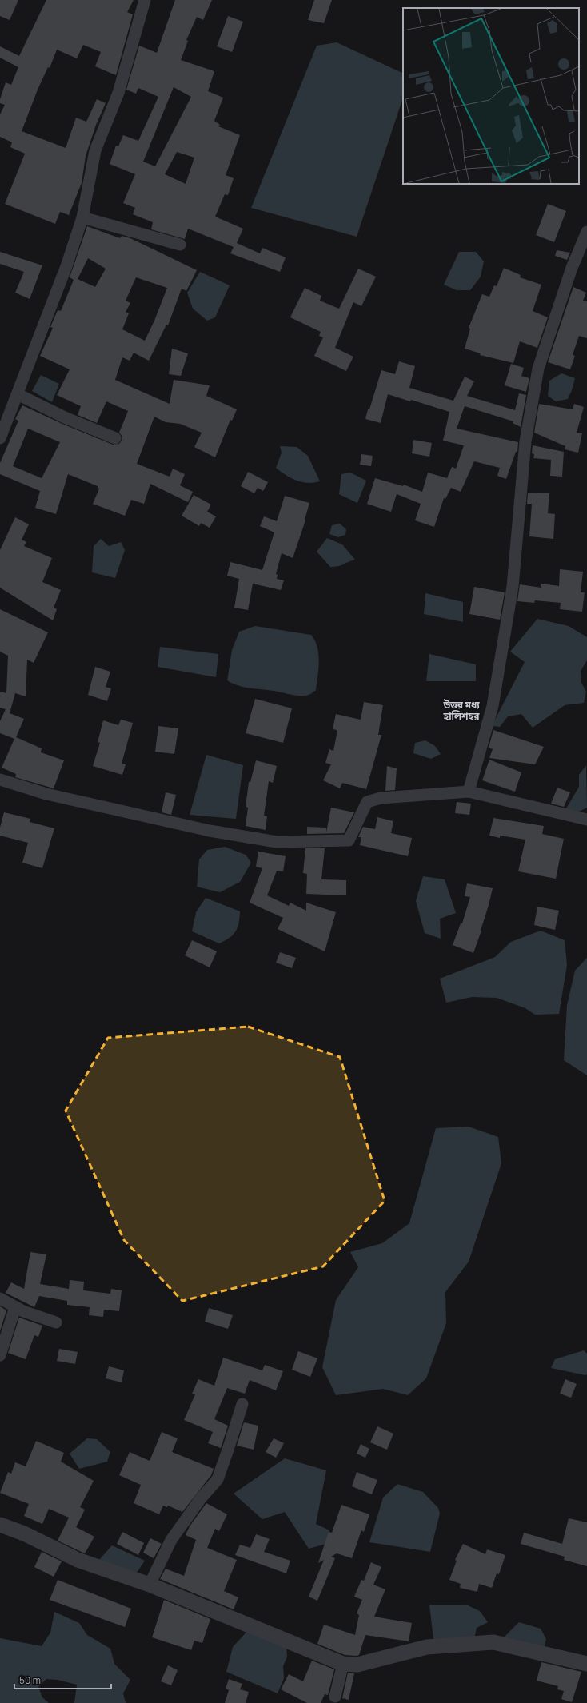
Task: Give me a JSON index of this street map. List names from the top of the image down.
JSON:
{
  "districts": ["উত্তর মধ্য হালিশহর"],
  "scale_bar": "50 m"
}
